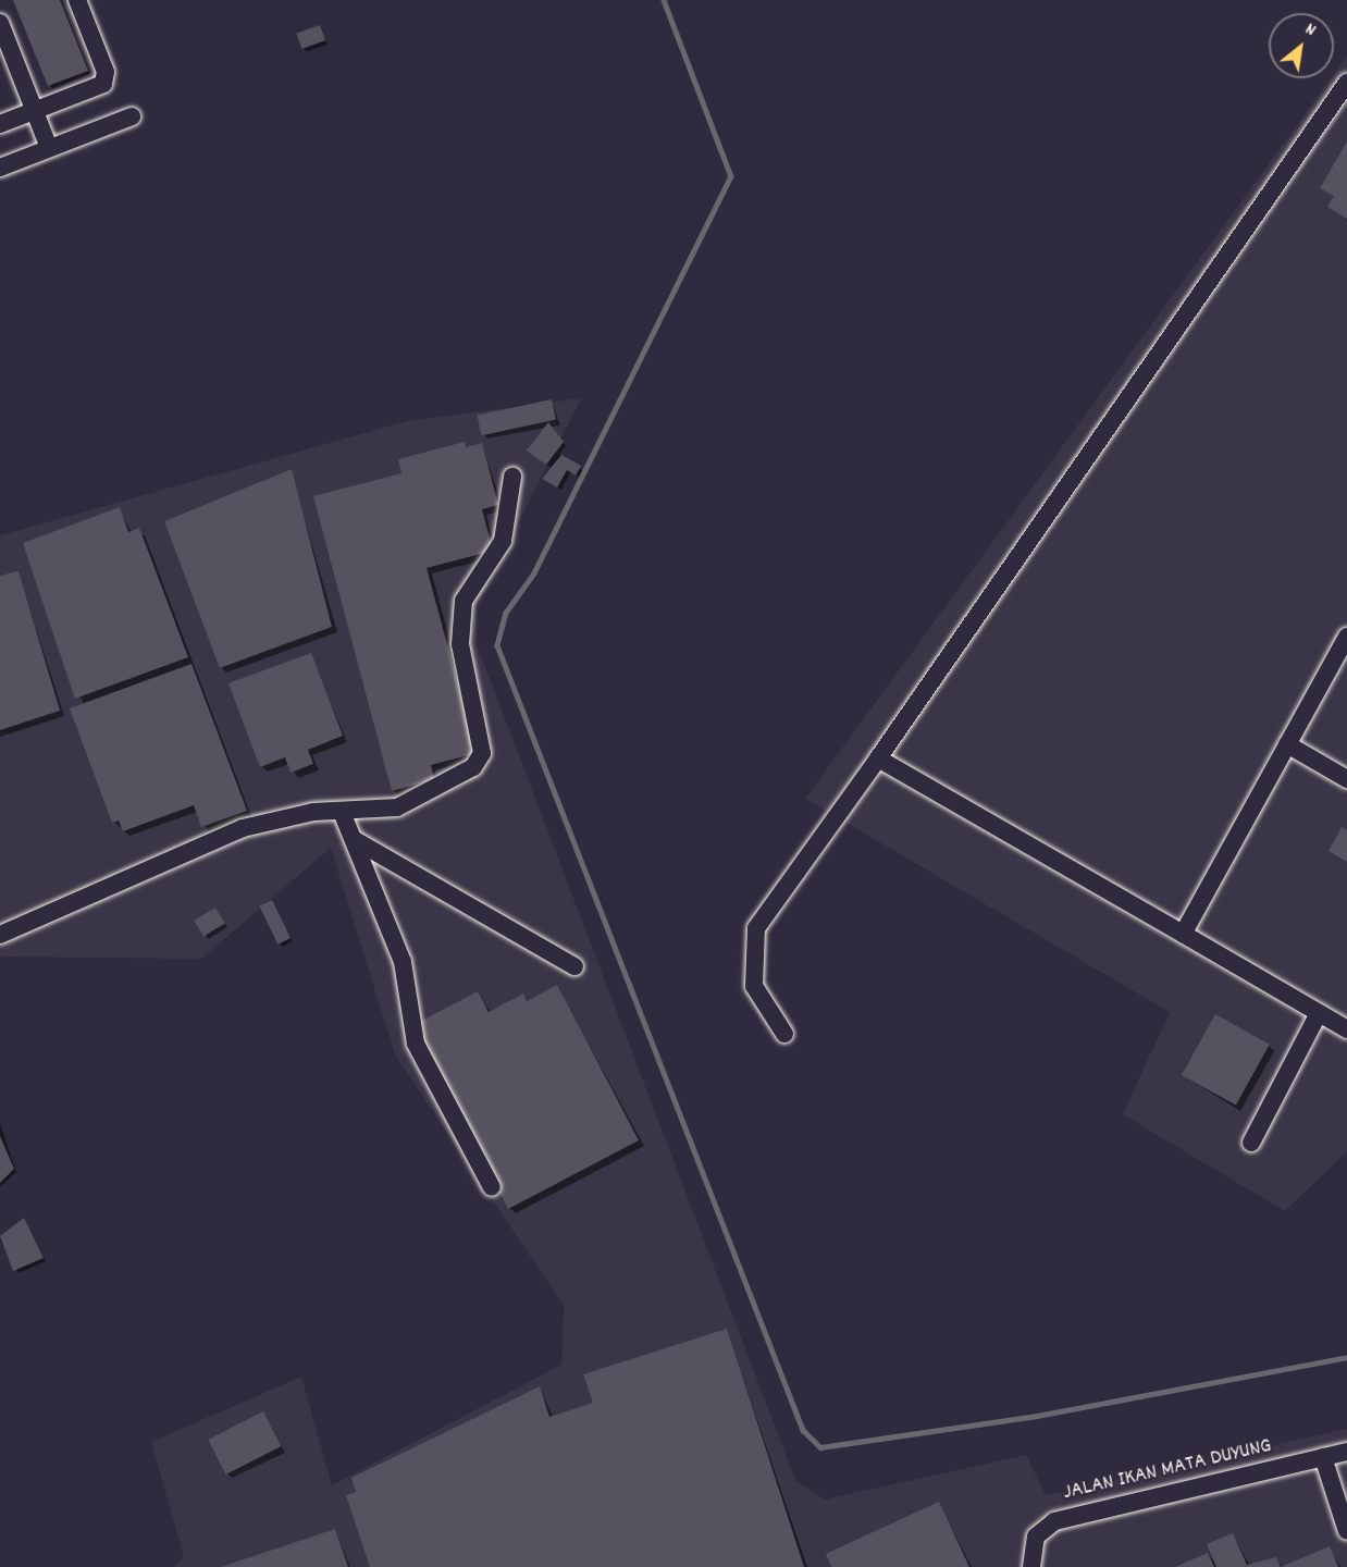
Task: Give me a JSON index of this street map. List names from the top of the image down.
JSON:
{
  "streets": {
    "street": ["JALAN IKAN MATA DUYUNG"]
  },
  "north": "top right"
}
